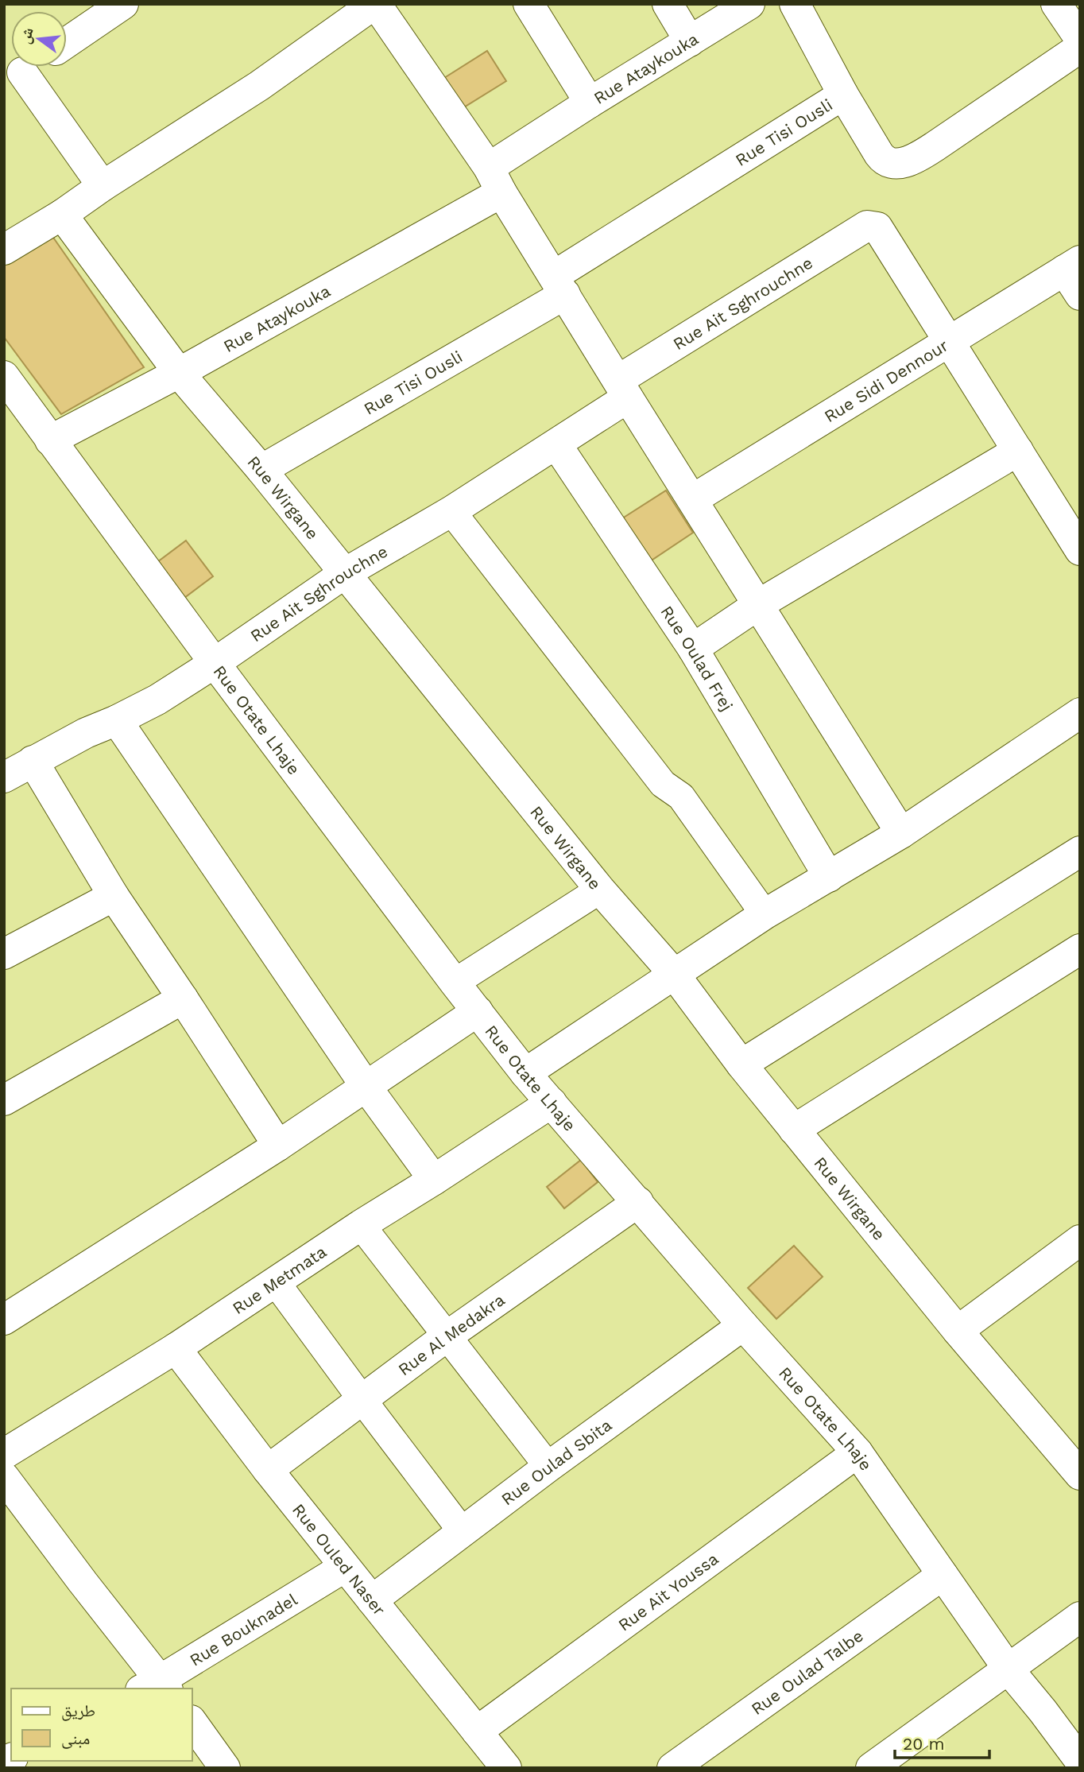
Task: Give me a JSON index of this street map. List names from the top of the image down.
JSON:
{
  "streets": {
    "street": [
      "Rue Ataykouka",
      "Rue Tisi Ousli",
      "Rue Ait Sghrouchne",
      "Rue Sidi Dennour",
      "Rue Wirgane",
      "Rue Oulad Frej",
      "Rue Otate Lhaje",
      "Rue Metmata",
      "Rue Al Medakra",
      "Rue Oulad Sbita",
      "Rue Ouled Naser",
      "Rue Ait Youssa",
      "Rue Bouknadel",
      "Rue Oulad Talbe"
    ]
  },
  "crossings": [
    ["Rue Ataykouka", "Rue Wirgane"],
    ["Rue Ataykouka", "Rue Otate Lhaje"],
    ["Rue Tisi Ousli", "Rue Wirgane"],
    ["Rue Ait Sghrouchne", "Rue Sidi Dennour"],
    ["Rue Ait Sghrouchne", "Rue Wirgane"],
    ["Rue Ait Sghrouchne", "Rue Oulad Frej"],
    ["Rue Ait Sghrouchne", "Rue Otate Lhaje"],
    ["Rue Otate Lhaje", "Rue Metmata"],
    ["Rue Otate Lhaje", "Rue Al Medakra"],
    ["Rue Otate Lhaje", "Rue Oulad Sbita"],
    ["Rue Otate Lhaje", "Rue Ait Youssa"],
    ["Rue Otate Lhaje", "Rue Oulad Talbe"],
    ["Rue Metmata", "Rue Ouled Naser"],
    ["Rue Al Medakra", "Rue Ouled Naser"],
    ["Rue Oulad Sbita", "Rue Ouled Naser"],
    ["Rue Ouled Naser", "Rue Ait Youssa"],
    ["Rue Ouled Naser", "Rue Bouknadel"]
  ],
  "legend": ["طريق", "مبنى"],
  "scale_bar": "20 m",
  "north": "left"
}
